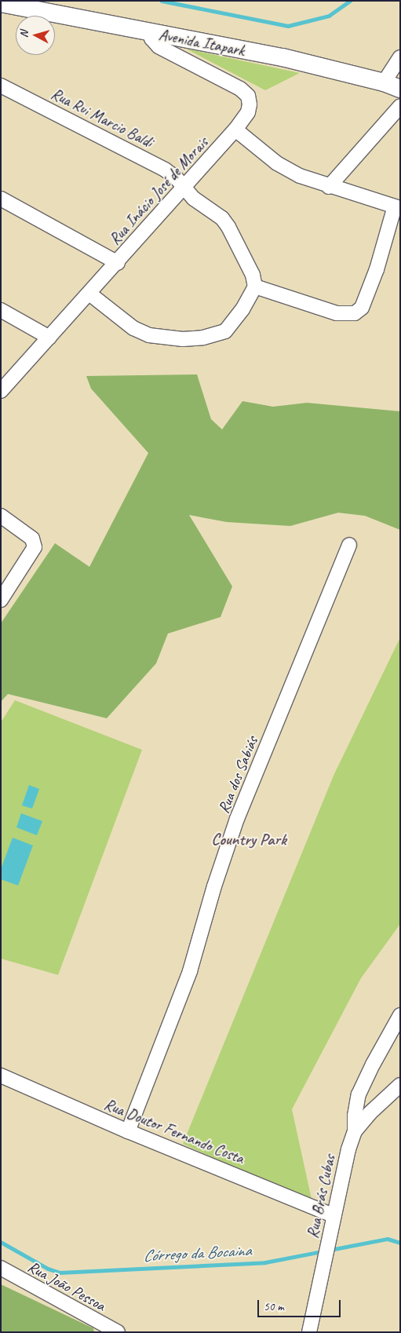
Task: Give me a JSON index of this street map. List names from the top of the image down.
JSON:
{
  "streets": {
    "main road": ["Avenida Itapark"],
    "street": [
      "Rua Rui Marcio Baldi",
      "Rua Inácio José de Morais",
      "Rua dos Sabiás",
      "Rua Doutor Fernando Costa",
      "Rua Brás Cubas",
      "Rua João Pessoa"
    ]
  },
  "crossings": [
    ["Avenida Itapark", "Rua Inácio José de Morais"],
    ["Rua Rui Marcio Baldi", "Rua Inácio José de Morais"],
    ["Rua dos Sabiás", "Rua Doutor Fernando Costa"],
    ["Rua Doutor Fernando Costa", "Rua Brás Cubas"]
  ],
  "districts": ["Country Park"],
  "water": ["Córrego da Bocaina"],
  "scale_bar": "50 m",
  "north": "left"
}
